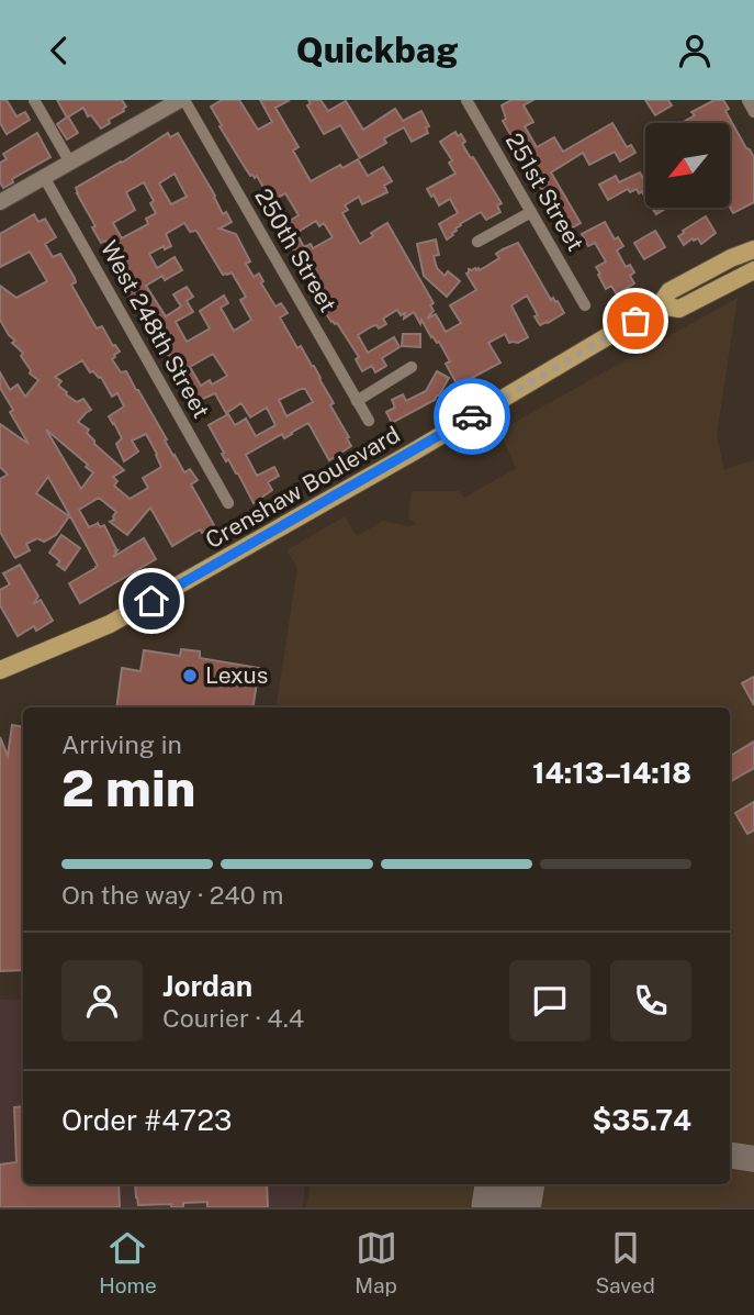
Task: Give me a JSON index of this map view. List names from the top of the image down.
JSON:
{
  "streets": {
    "main road": ["Crenshaw Boulevard"],
    "street": ["251st Street", "250th Street", "West 248th Street"]
  },
  "places": ["Lexus"],
  "north": "bottom left",
  "page": {
    "header": "Quickbag",
    "heading": ["2 min", "Arriving in", "14:13–14:18"],
    "panel": [
      "Jordan",
      "Courier · 4.4",
      "Order #4723",
      "$35.74"
    ],
    "bar": "On the way · 240 m",
    "tabs": ["Home", "Map", "Saved"]
  }
}
